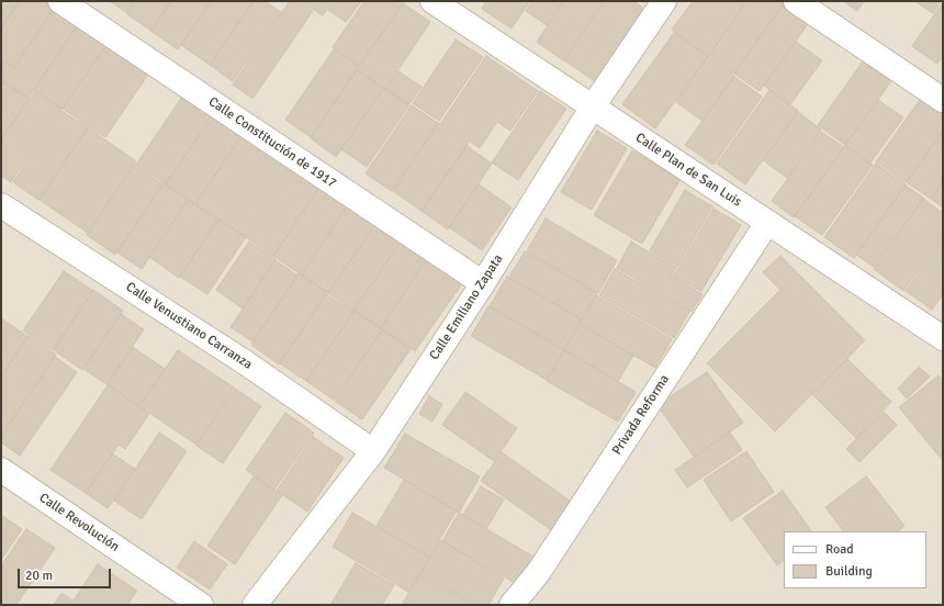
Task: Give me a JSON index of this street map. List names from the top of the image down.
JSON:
{
  "streets": {
    "street": [
      "Calle Constitución de 1917",
      "Calle Plan de San Luis",
      "Calle Emiliano Zapata",
      "Calle Venustiano Carranza",
      "Privada Reforma",
      "Calle Revolución"
    ]
  },
  "crossings": [
    ["Calle Constitución de 1917", "Calle Emiliano Zapata"],
    ["Calle Plan de San Luis", "Calle Emiliano Zapata"],
    ["Calle Plan de San Luis", "Privada Reforma"],
    ["Calle Emiliano Zapata", "Calle Venustiano Carranza"]
  ],
  "legend": ["Road", "Building"],
  "scale_bar": "20 m"
}
